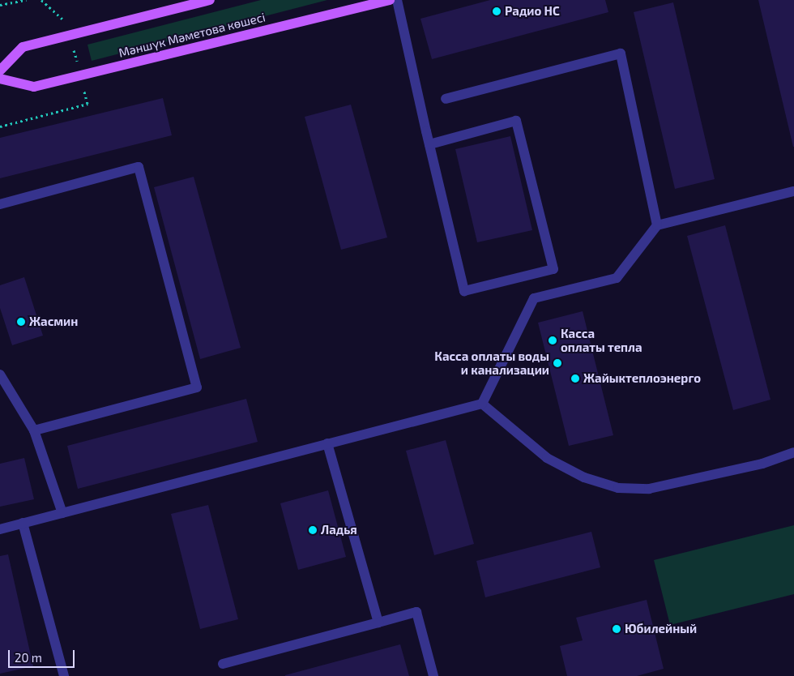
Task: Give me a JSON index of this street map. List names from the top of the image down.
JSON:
{
  "streets": {
    "main road": ["Мәншүк Мәметова көшесі"]
  },
  "places": [
    "Радио НС",
    "Жасмин",
    "Касса оплаты тепла",
    "Касса оплаты воды и канализации",
    "Жайыктеплоэнерго",
    "Ладья",
    "Юбилейный"
  ],
  "scale_bar": "20 m"
}
